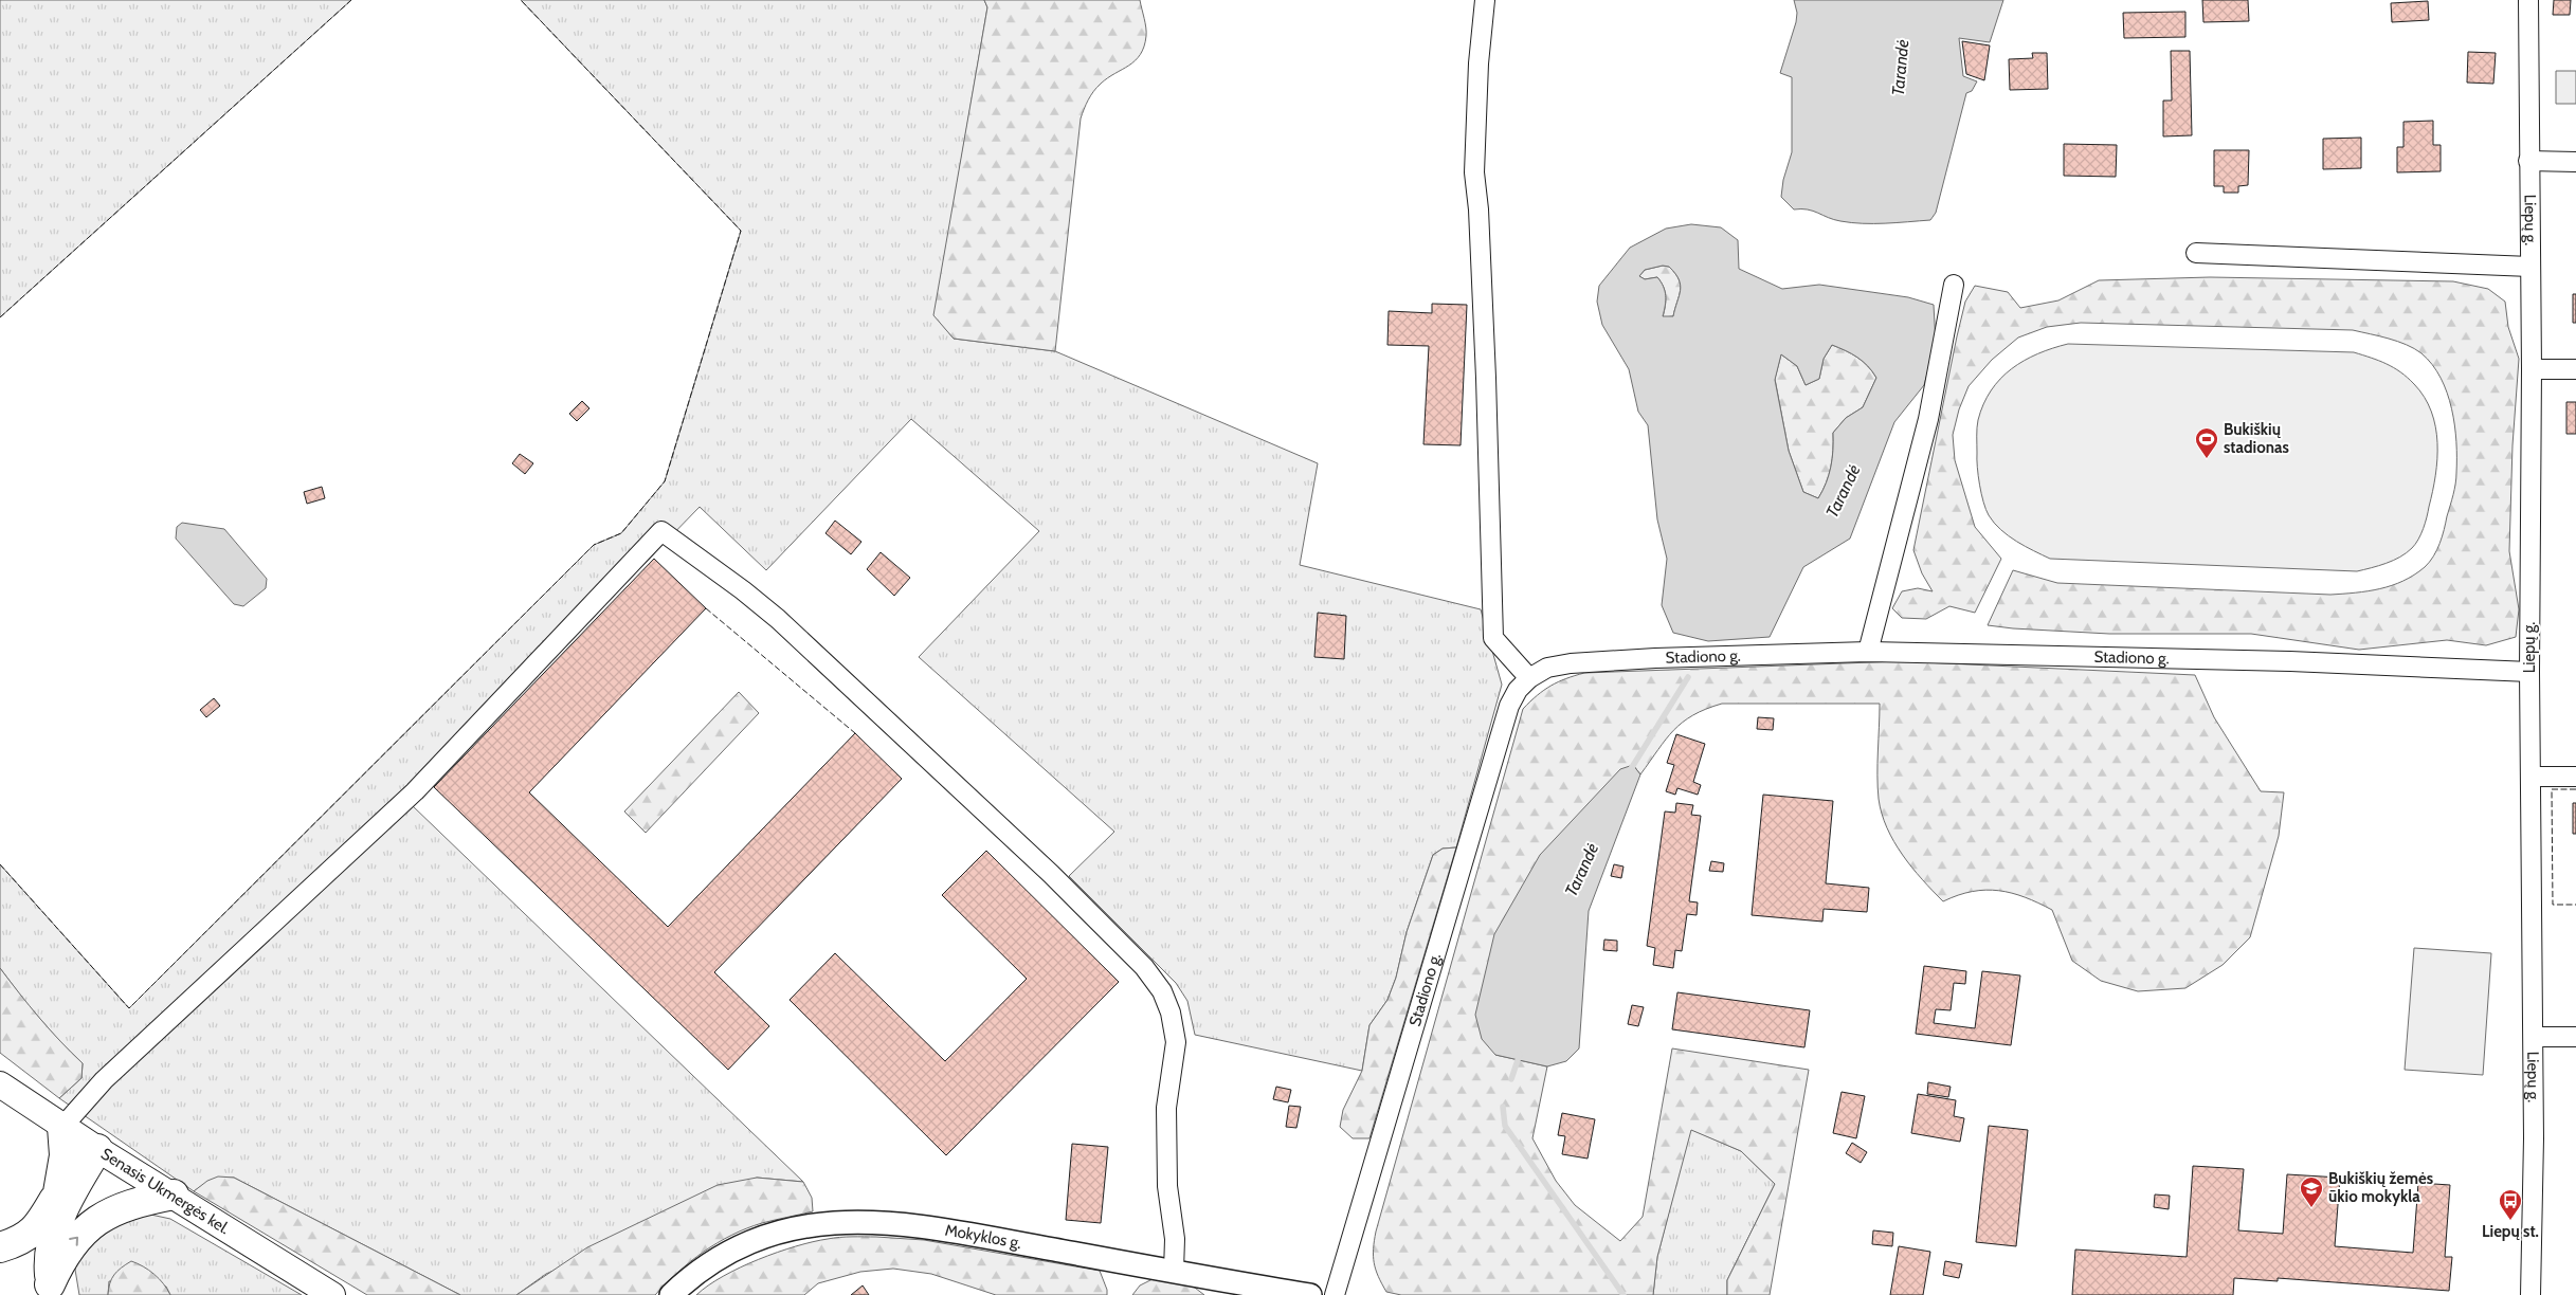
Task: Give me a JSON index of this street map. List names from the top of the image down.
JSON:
{
  "streets": {
    "main road": ["Senasis Ukmergės kel."],
    "street": ["Liepų g.", "Stadiono g.", "Mokyklos g."]
  },
  "crossings": [
    ["Liepų g.", "Stadiono g."]
  ],
  "water": ["Tarandė"],
  "places": {
    "sports": ["Bukiškių stadionas"],
    "school or university": ["Bukiškių žemės ūkio mokykla"],
    "bus stop": ["Liepų st."]
  }
}
